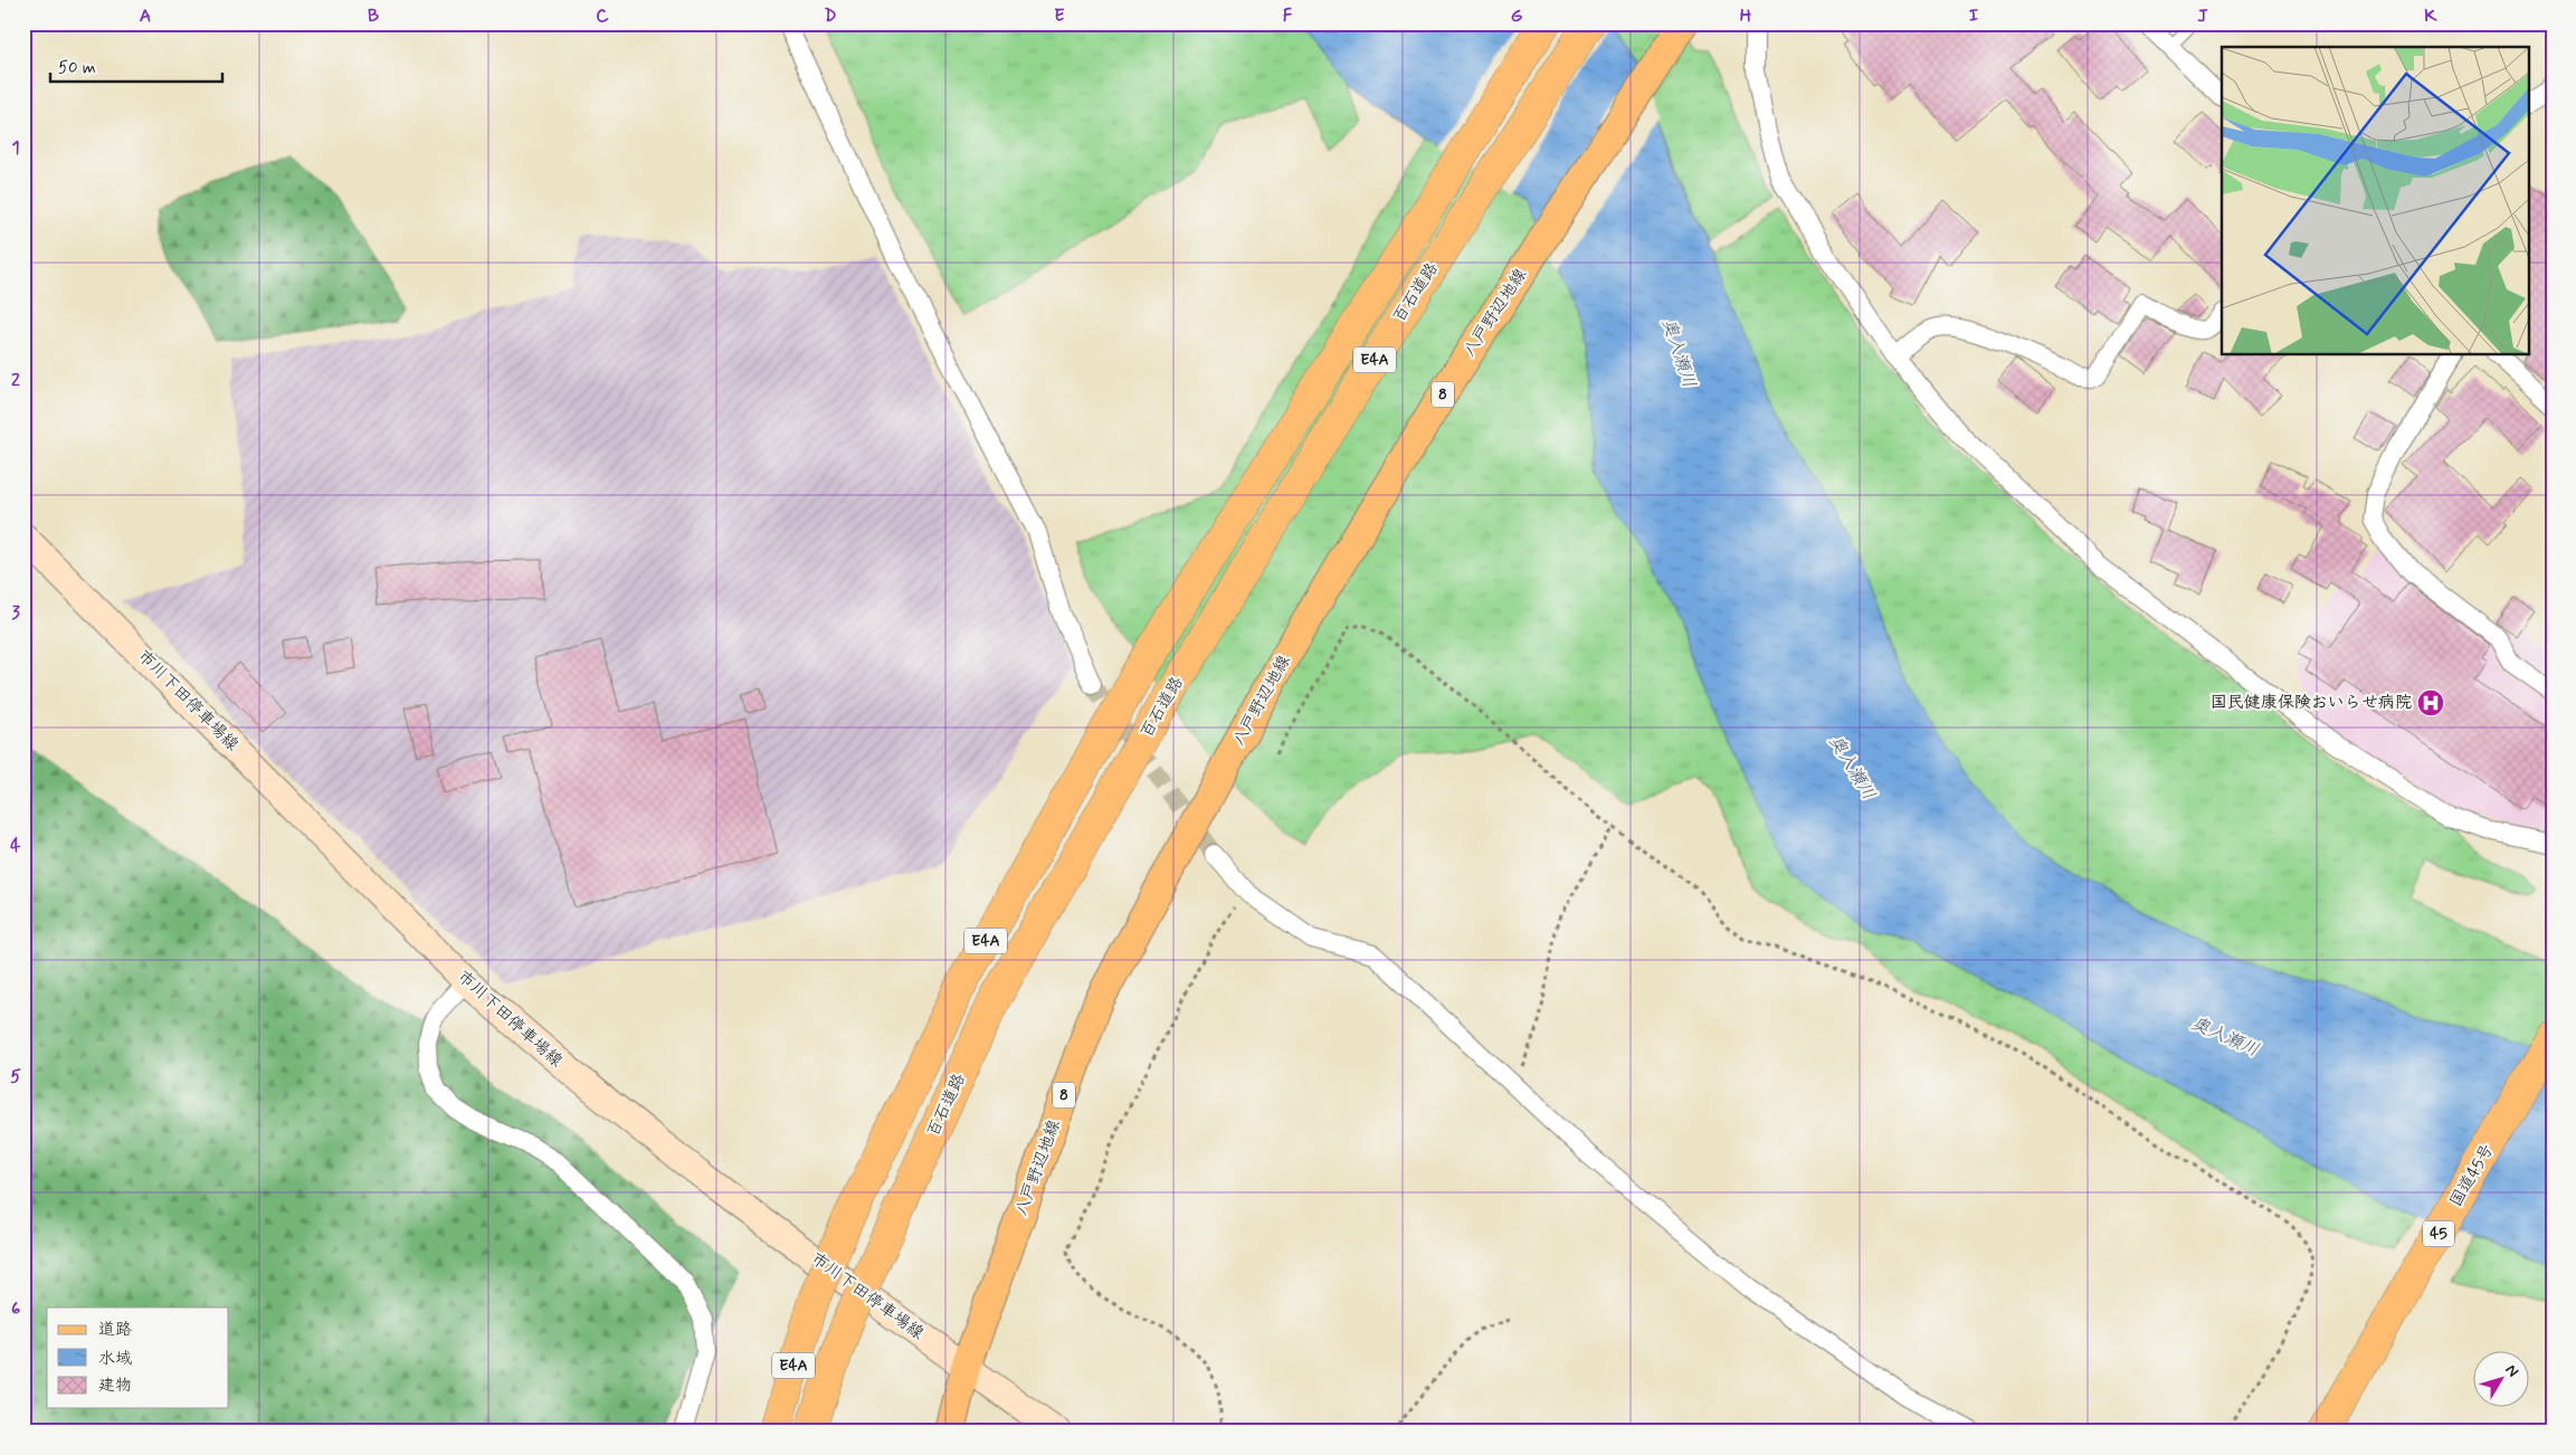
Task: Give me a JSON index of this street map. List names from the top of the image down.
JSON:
{
  "streets": {
    "highway": [
      "百石道路",
      "E4A",
      "国道45号",
      "45"
    ],
    "main road": ["八戸野辺地線", "8", "市川下田停車場線"]
  },
  "crossings": [
    ["八戸野辺地線", "市川下田停車場線"]
  ],
  "water": ["奥入瀬川"],
  "places": {
    "hospital": ["国民健康保険おいらせ病院"]
  },
  "legend": ["道路", "水域", "建物"],
  "scale_bar": "50 m",
  "north": "top right",
  "grid": {
    "columns": [
      "A",
      "B",
      "C",
      "D",
      "E",
      "F",
      "G",
      "H",
      "I",
      "J",
      "K"
    ],
    "rows": [
      "1",
      "2",
      "3",
      "4",
      "5",
      "6"
    ]
  }
}
